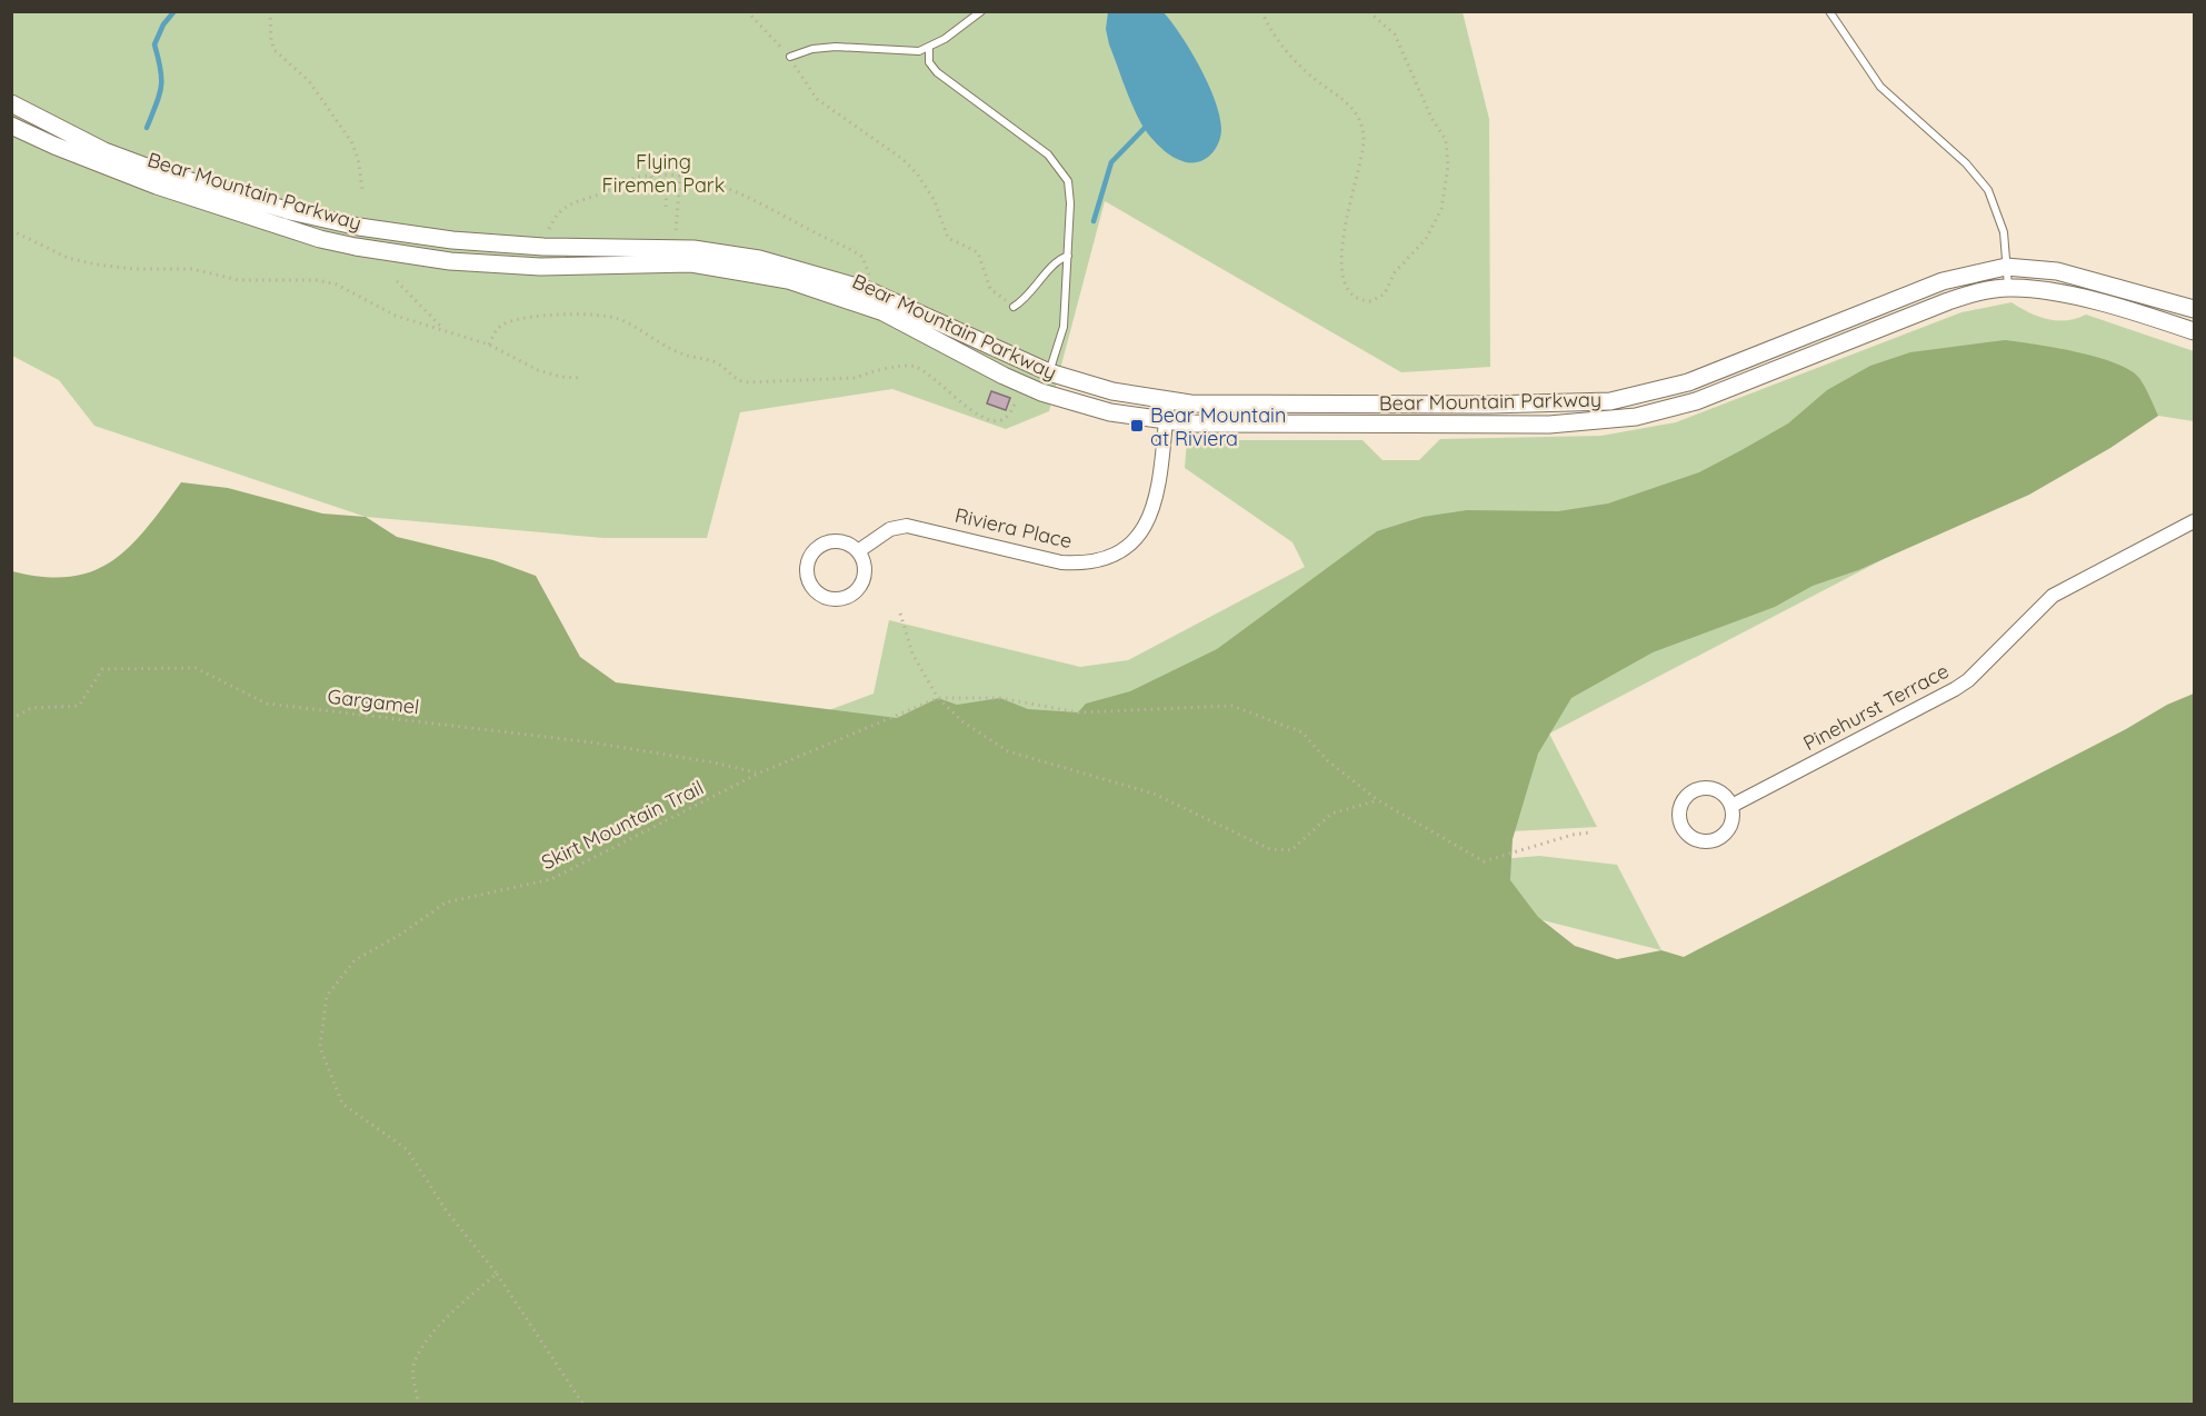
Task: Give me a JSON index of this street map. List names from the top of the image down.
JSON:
{
  "streets": {
    "street": ["Bear Mountain Parkway", "Riviera Place", "Pinehurst Terrace"],
    "path": ["Gargamel", "Skirt Mountain Trail"]
  },
  "crossings": [
    ["Bear Mountain Parkway", "Riviera Place"],
    ["Gargamel", "Skirt Mountain Trail"]
  ],
  "parks": ["Flying Firemen Park"],
  "places": {
    "transit": ["Bear Mountain at Riviera"]
  }
}
